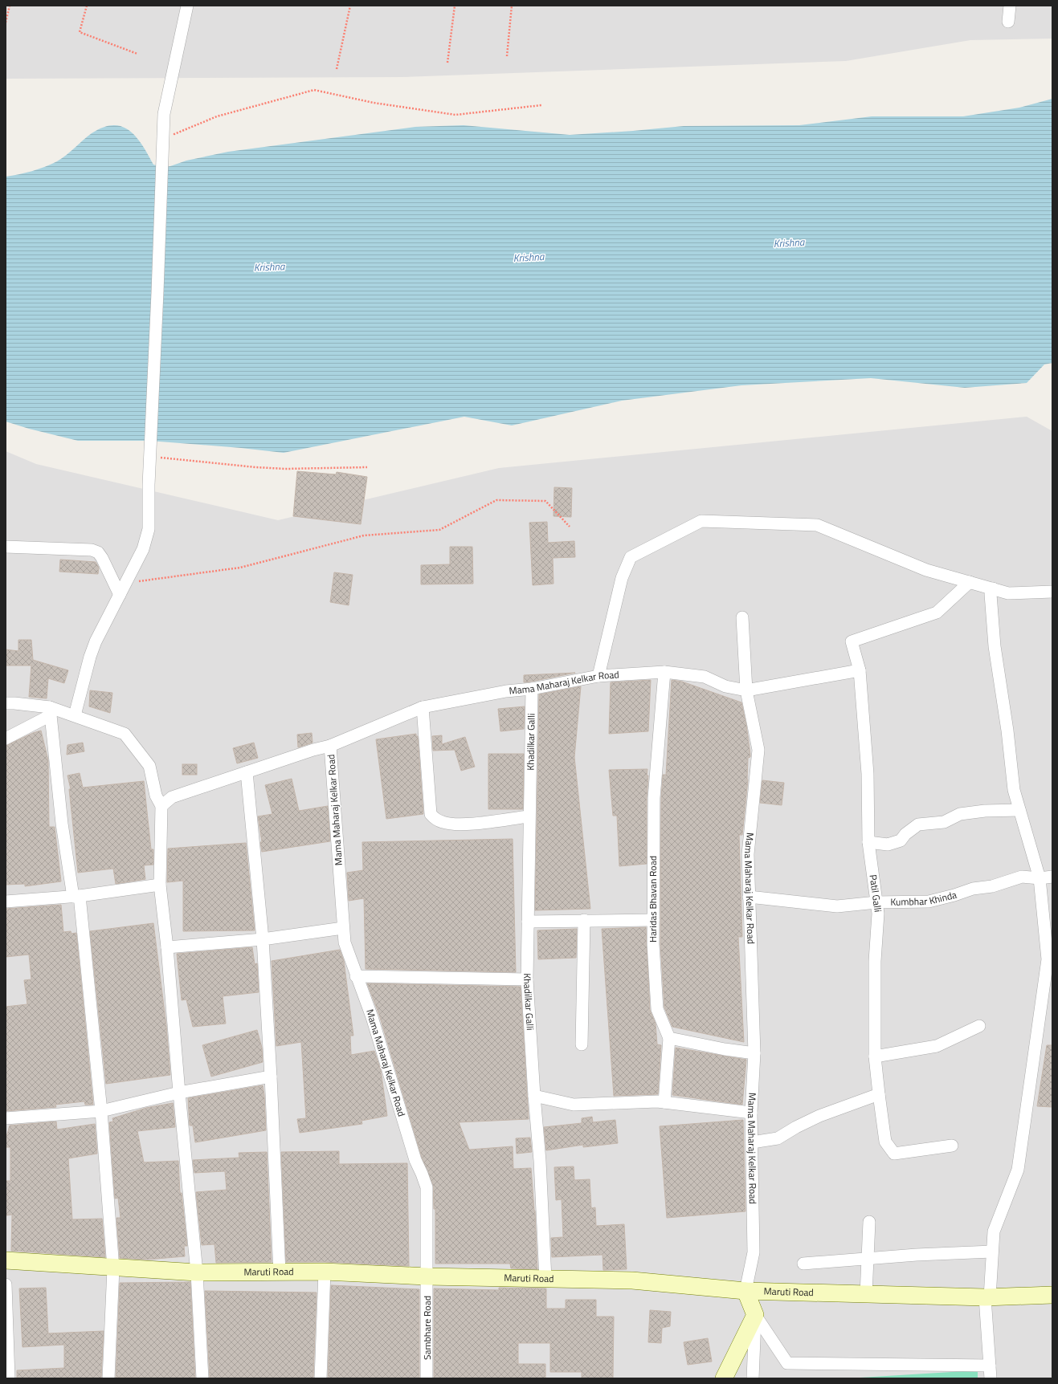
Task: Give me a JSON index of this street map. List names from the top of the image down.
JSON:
{
  "streets": {
    "street": [
      "Mama Maharaj Kelkar Road",
      "Khadilkar Galli",
      "Patil Galli",
      "Kumbhar Khinda",
      "Haridas Bhavan Road",
      "Maruti Road",
      "Sambhare Road"
    ]
  },
  "crossings": [
    ["Mama Maharaj Kelkar Road", "Khadilkar Galli"],
    ["Mama Maharaj Kelkar Road", "Kumbhar Khinda"],
    ["Mama Maharaj Kelkar Road", "Haridas Bhavan Road"],
    ["Mama Maharaj Kelkar Road", "Maruti Road"],
    ["Mama Maharaj Kelkar Road", "Sambhare Road"],
    ["Khadilkar Galli", "Maruti Road"],
    ["Patil Galli", "Kumbhar Khinda"],
    ["Maruti Road", "Sambhare Road"]
  ],
  "water": ["Krishna"]
}
